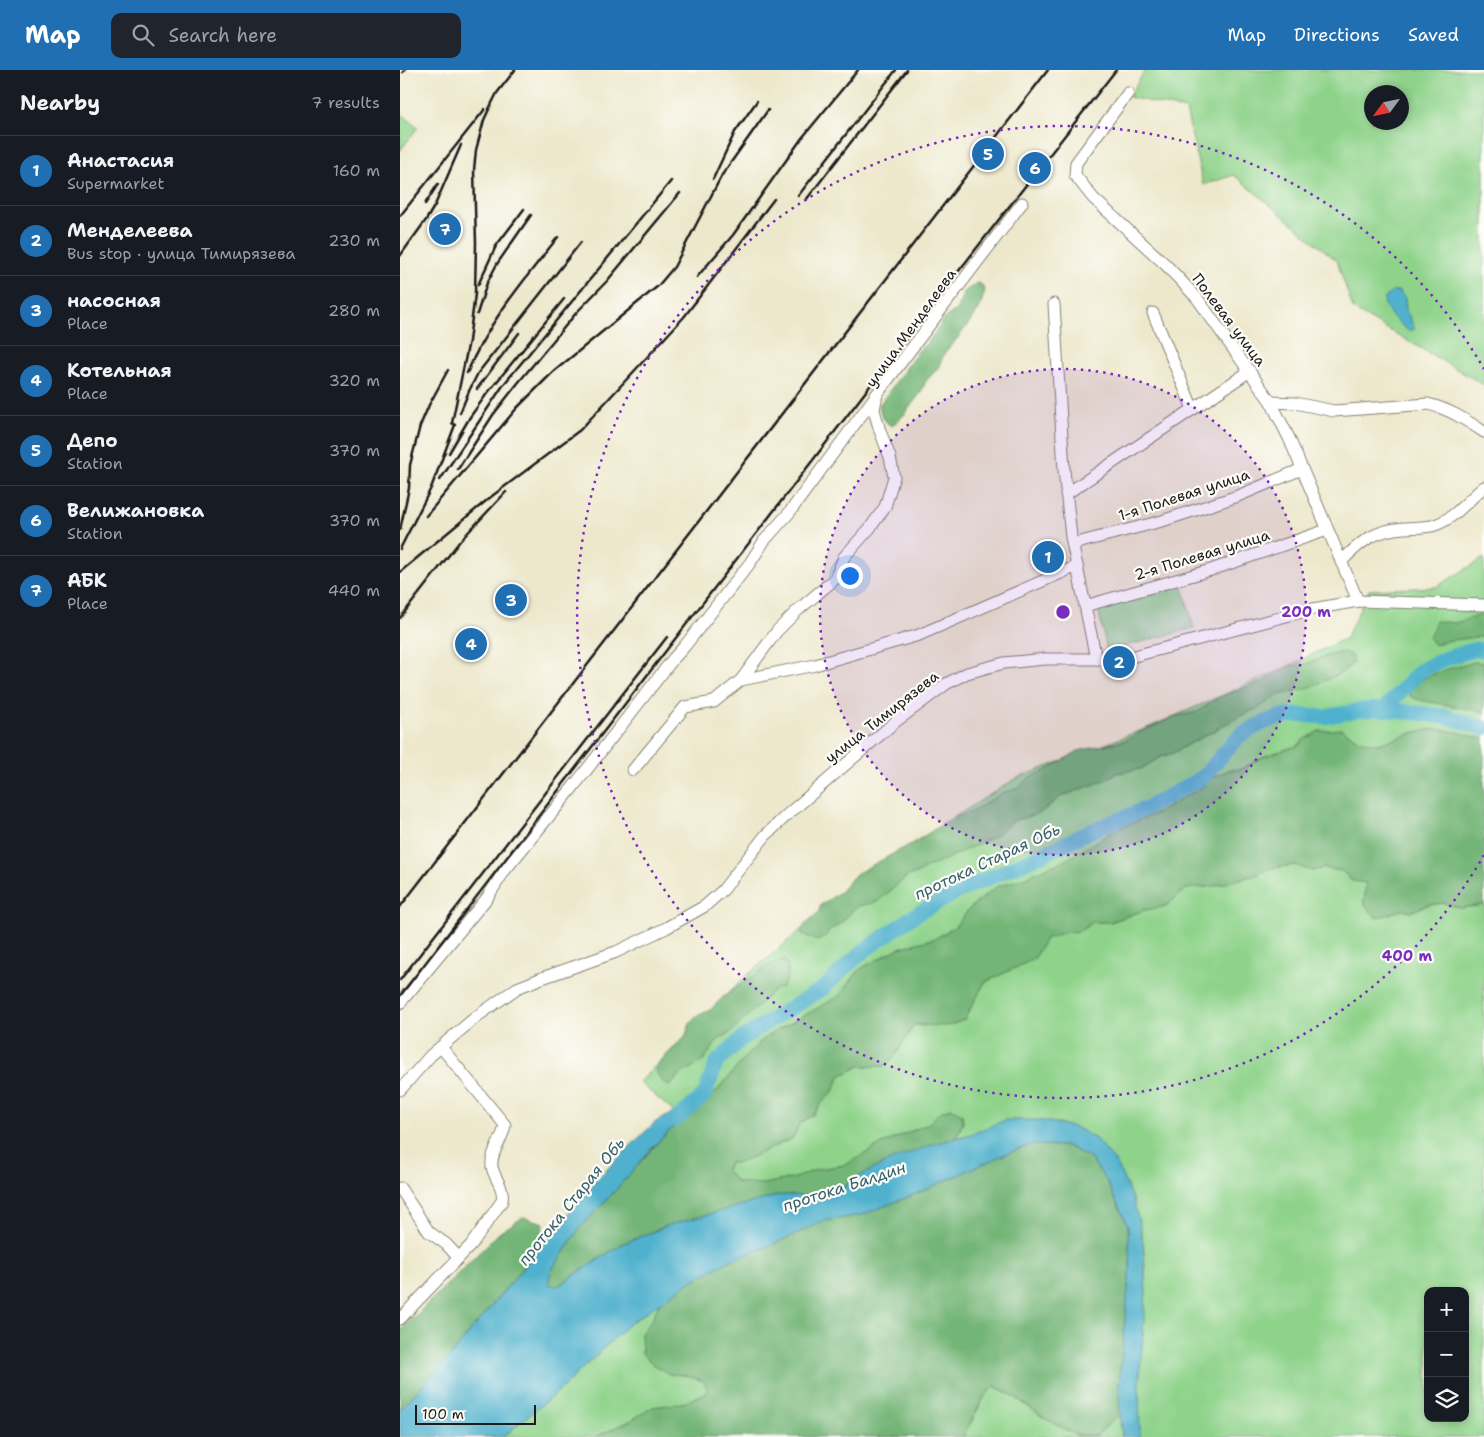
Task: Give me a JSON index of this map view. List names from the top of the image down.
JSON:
{
  "streets": {
    "street": [
      "Полевая улица",
      "улица Менделеева",
      "1-я Полевая улица",
      "2-я Полевая улица",
      "улица Тимирязева"
    ]
  },
  "crossings": [
    ["Полевая улица", "1-я Полевая улица"],
    ["Полевая улица", "2-я Полевая улица"],
    ["Полевая улица", "улица Тимирязева"]
  ],
  "water": ["протока Старая Обь", "протока Балдин"],
  "scale_bar": "100 m",
  "north": "bottom left",
  "page": {
    "header": "Map",
    "search": "Search here",
    "nav": ["Map", "Directions", "Saved"],
    "heading": ["Nearby", "7 results"],
    "list": [
      {
        "mark": "1",
        "name": "Анастасия",
        "note": "Supermarket",
        "value": "160 m"
      },
      {
        "mark": "2",
        "name": "Менделеева",
        "note": "Bus stop · улица Тимирязева",
        "value": "230 m"
      },
      {
        "mark": "3",
        "name": "насосная",
        "note": "Place",
        "value": "280 m"
      },
      {
        "mark": "4",
        "name": "Котельная",
        "note": "Place",
        "value": "320 m"
      },
      {
        "mark": "5",
        "name": "Депо",
        "note": "Station",
        "value": "370 m"
      },
      {
        "mark": "6",
        "name": "Велижановка",
        "note": "Station",
        "value": "370 m"
      },
      {
        "mark": "7",
        "name": "АБК",
        "note": "Place",
        "value": "440 m"
      }
    ],
    "pins": [
      "5",
      "6",
      "7",
      "1",
      "3",
      "4",
      "2"
    ],
    "map_buttons": ["+", "−"],
    "scale": "100 m"
  },
  "rings": ["200 m", "400 m"]
}
